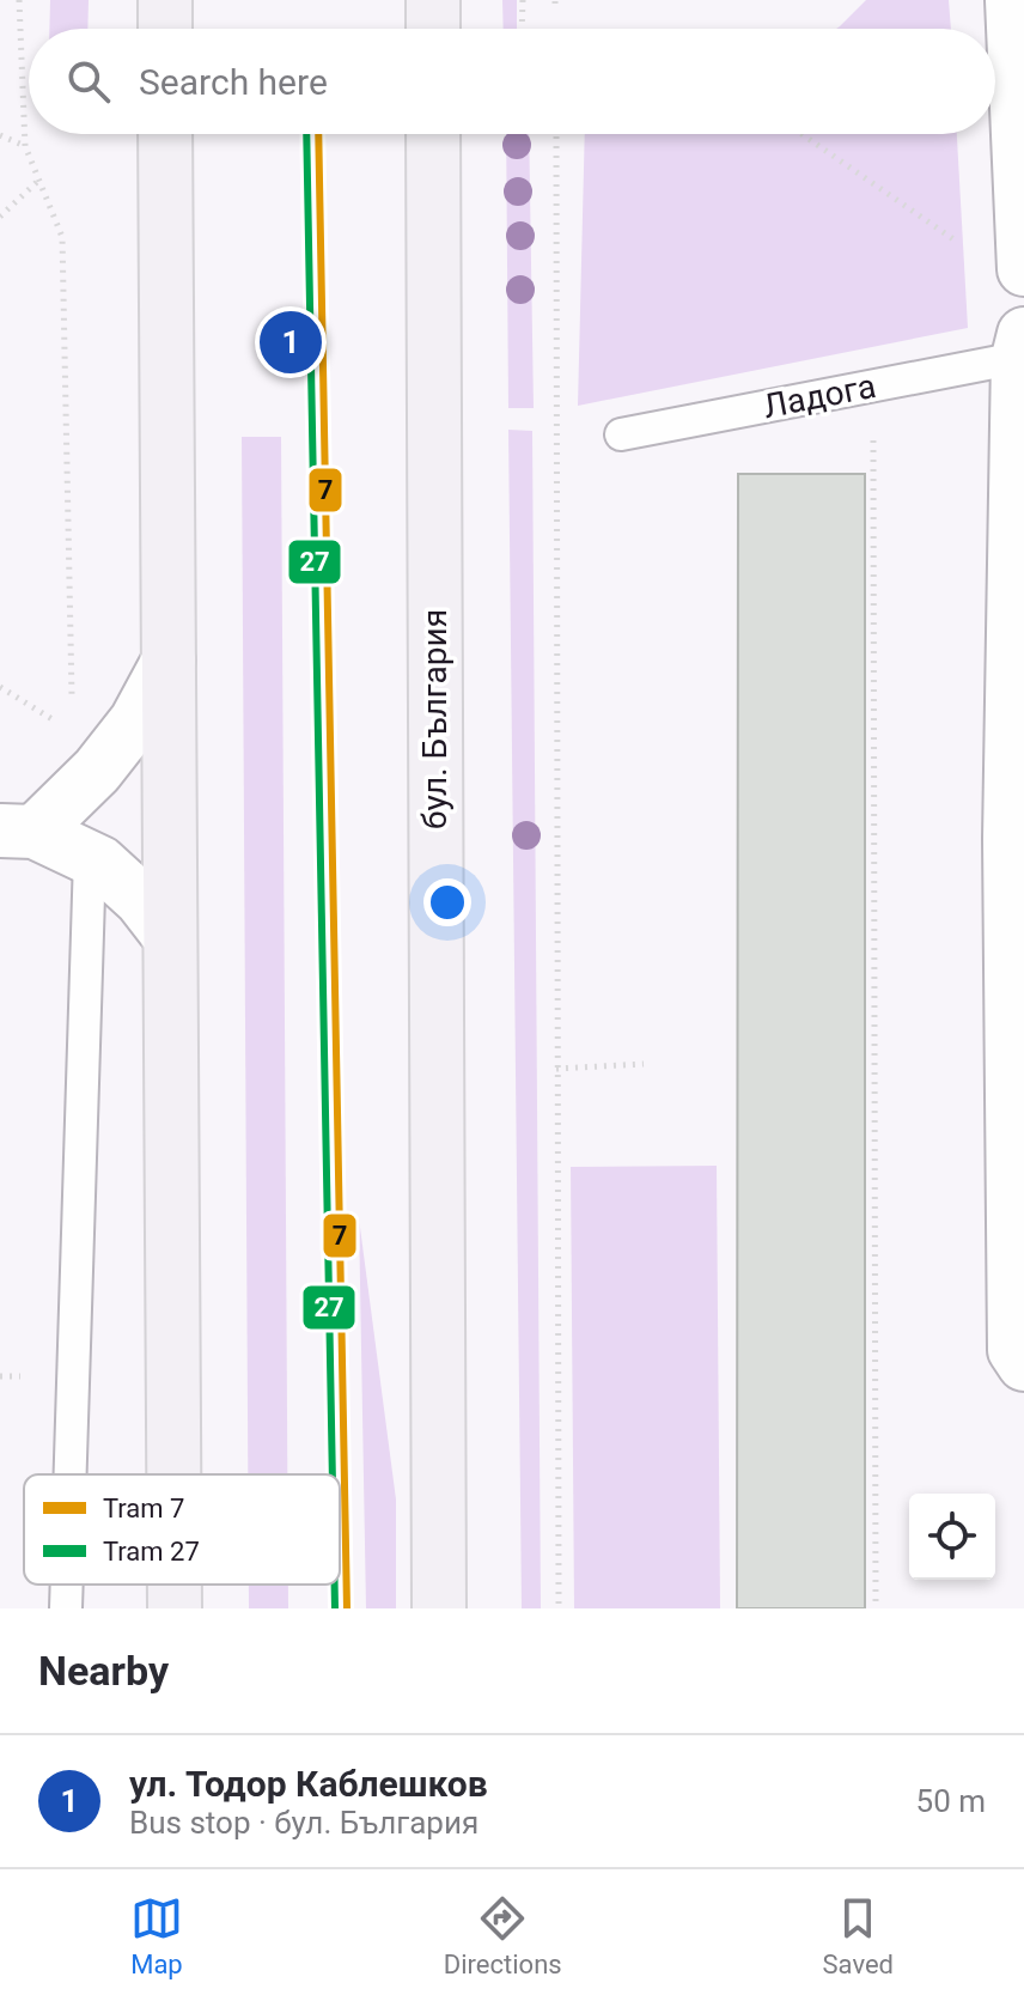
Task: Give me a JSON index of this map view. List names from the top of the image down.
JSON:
{
  "streets": {
    "main road": ["бул. България"],
    "lane": ["Ладога"]
  },
  "lines": ["tram line 7", "tram line 27"],
  "legend": ["Tram 7", "Tram 27"],
  "page": {
    "search": "Search here",
    "pins": "1",
    "heading": "Nearby",
    "list": [
      {
        "mark": "1",
        "name": "ул. Тодор Каблешков",
        "note": "Bus stop · бул. България",
        "value": "50 m"
      }
    ],
    "nav": ["Map", "Directions", "Saved"]
  }
}
